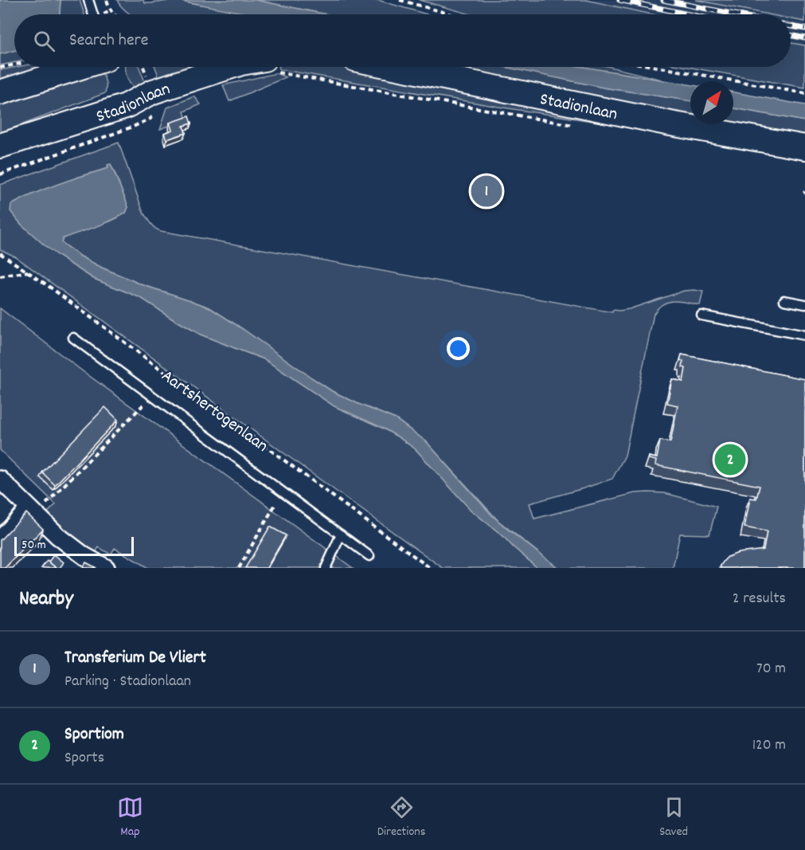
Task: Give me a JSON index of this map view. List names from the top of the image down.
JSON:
{
  "streets": {
    "main road": ["Stadionlaan"],
    "lane": ["Aartshertogenlaan"]
  },
  "scale_bar": "50 m",
  "north": "top right",
  "page": {
    "search": "Search here",
    "pins": ["1", "2"],
    "scale": "50 m",
    "heading": ["Nearby", "2 results"],
    "list": [
      {
        "mark": "1",
        "name": "Transferium De Vliert",
        "note": "Parking · Stadionlaan",
        "value": "70 m"
      },
      {
        "mark": "2",
        "name": "Sportiom",
        "note": "Sports",
        "value": "120 m"
      }
    ],
    "nav": ["Map", "Directions", "Saved"]
  }
}
